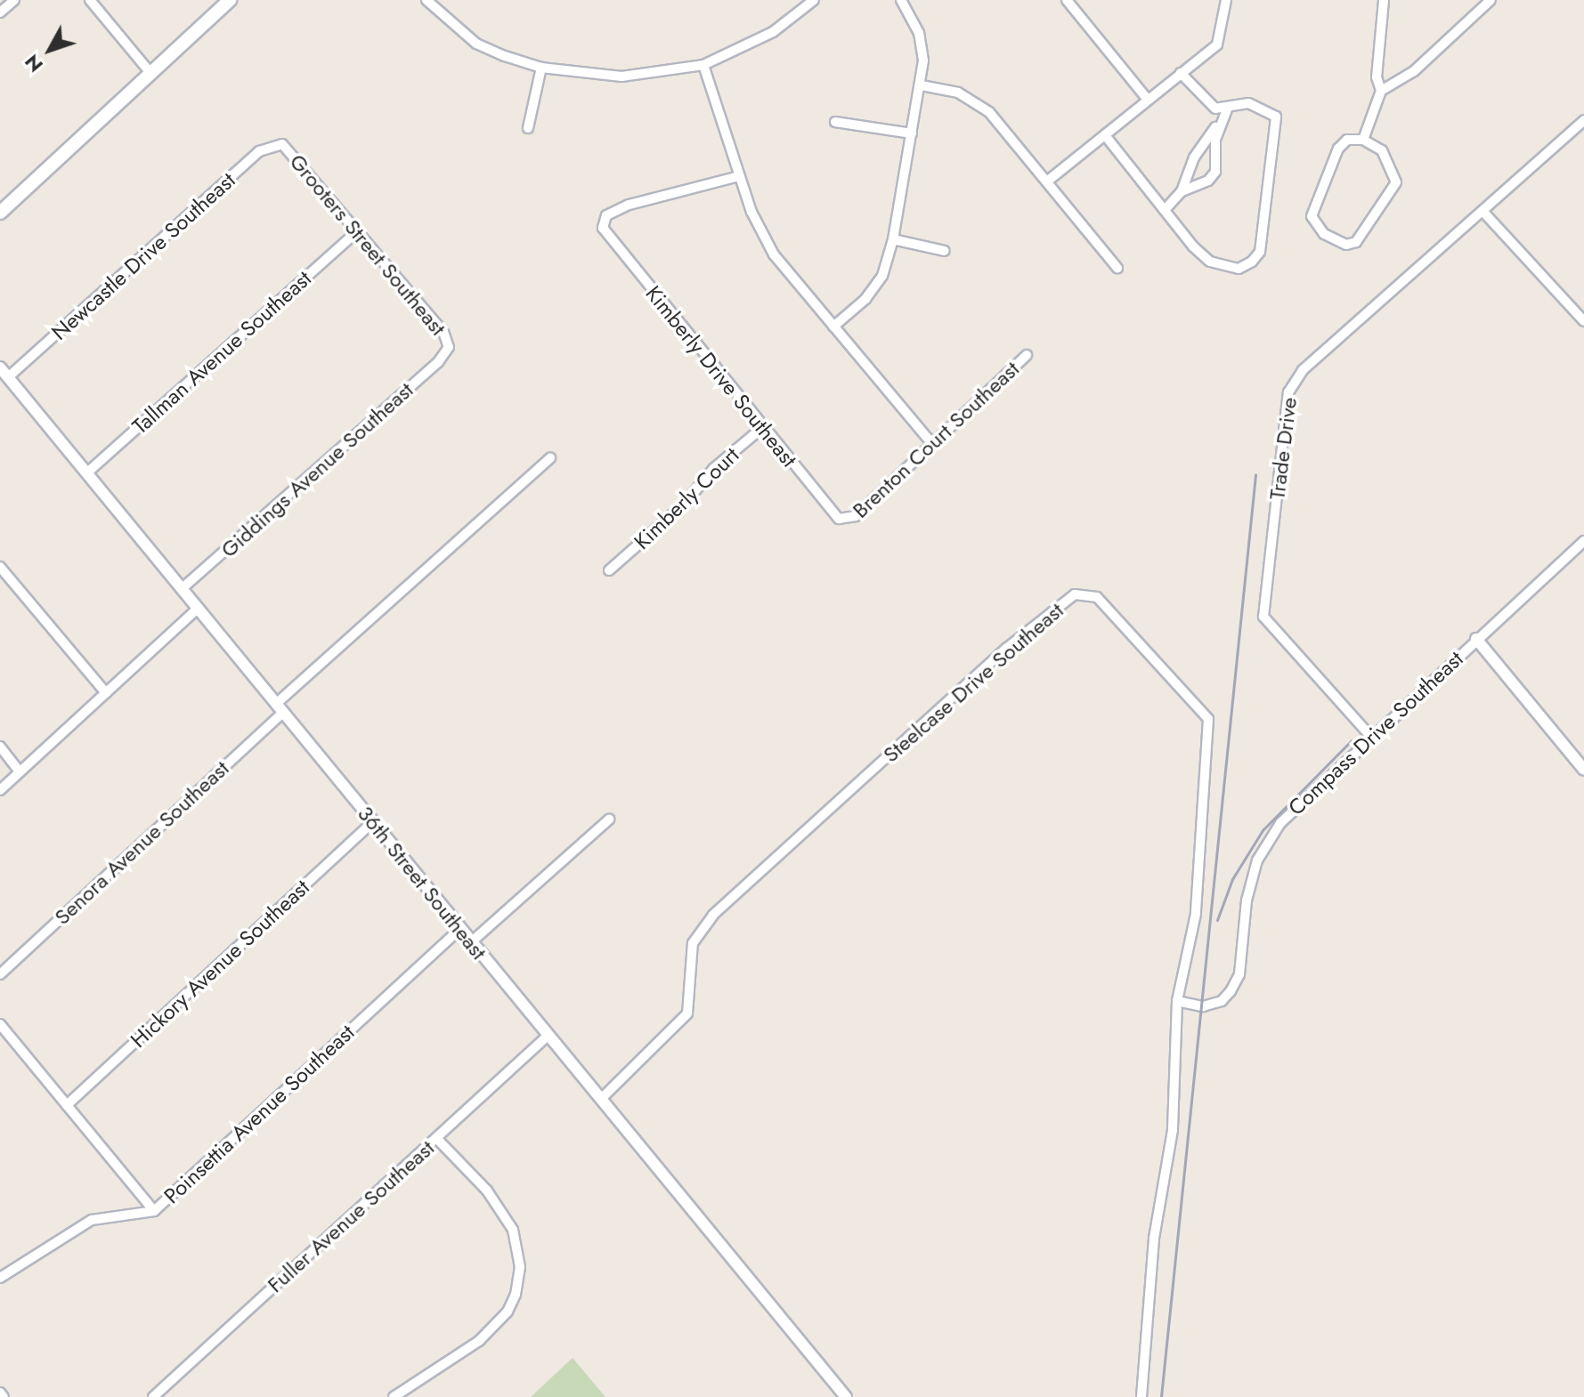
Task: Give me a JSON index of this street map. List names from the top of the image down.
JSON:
{
  "streets": {
    "street": [
      "Grooters Street Southeast",
      "Newcastle Drive Southeast",
      "Tallman Avenue Southeast",
      "Kimberly Drive Southeast",
      "Brenton Court Southeast",
      "Trade Drive",
      "Giddings Avenue Southeast",
      "Kimberly Court",
      "Steelcase Drive Southeast",
      "Compass Drive Southeast",
      "Senora Avenue Southeast",
      "36th Street Southeast",
      "Hickory Avenue Southeast",
      "Poinsettia Avenue Southeast",
      "Fuller Avenue Southeast"
    ]
  },
  "crossings": [
    ["Grooters Street Southeast", "Newcastle Drive Southeast"],
    ["Grooters Street Southeast", "Tallman Avenue Southeast"],
    ["Grooters Street Southeast", "Giddings Avenue Southeast"],
    ["Newcastle Drive Southeast", "36th Street Southeast"],
    ["Tallman Avenue Southeast", "36th Street Southeast"],
    ["Kimberly Drive Southeast", "Brenton Court Southeast"],
    ["Kimberly Drive Southeast", "Kimberly Court"],
    ["Trade Drive", "Compass Drive Southeast"],
    ["Giddings Avenue Southeast", "36th Street Southeast"],
    ["Steelcase Drive Southeast", "Compass Drive Southeast"],
    ["Steelcase Drive Southeast", "36th Street Southeast"],
    ["Senora Avenue Southeast", "36th Street Southeast"],
    ["36th Street Southeast", "Hickory Avenue Southeast"],
    ["36th Street Southeast", "Poinsettia Avenue Southeast"],
    ["36th Street Southeast", "Fuller Avenue Southeast"]
  ],
  "north": "bottom left"
}
